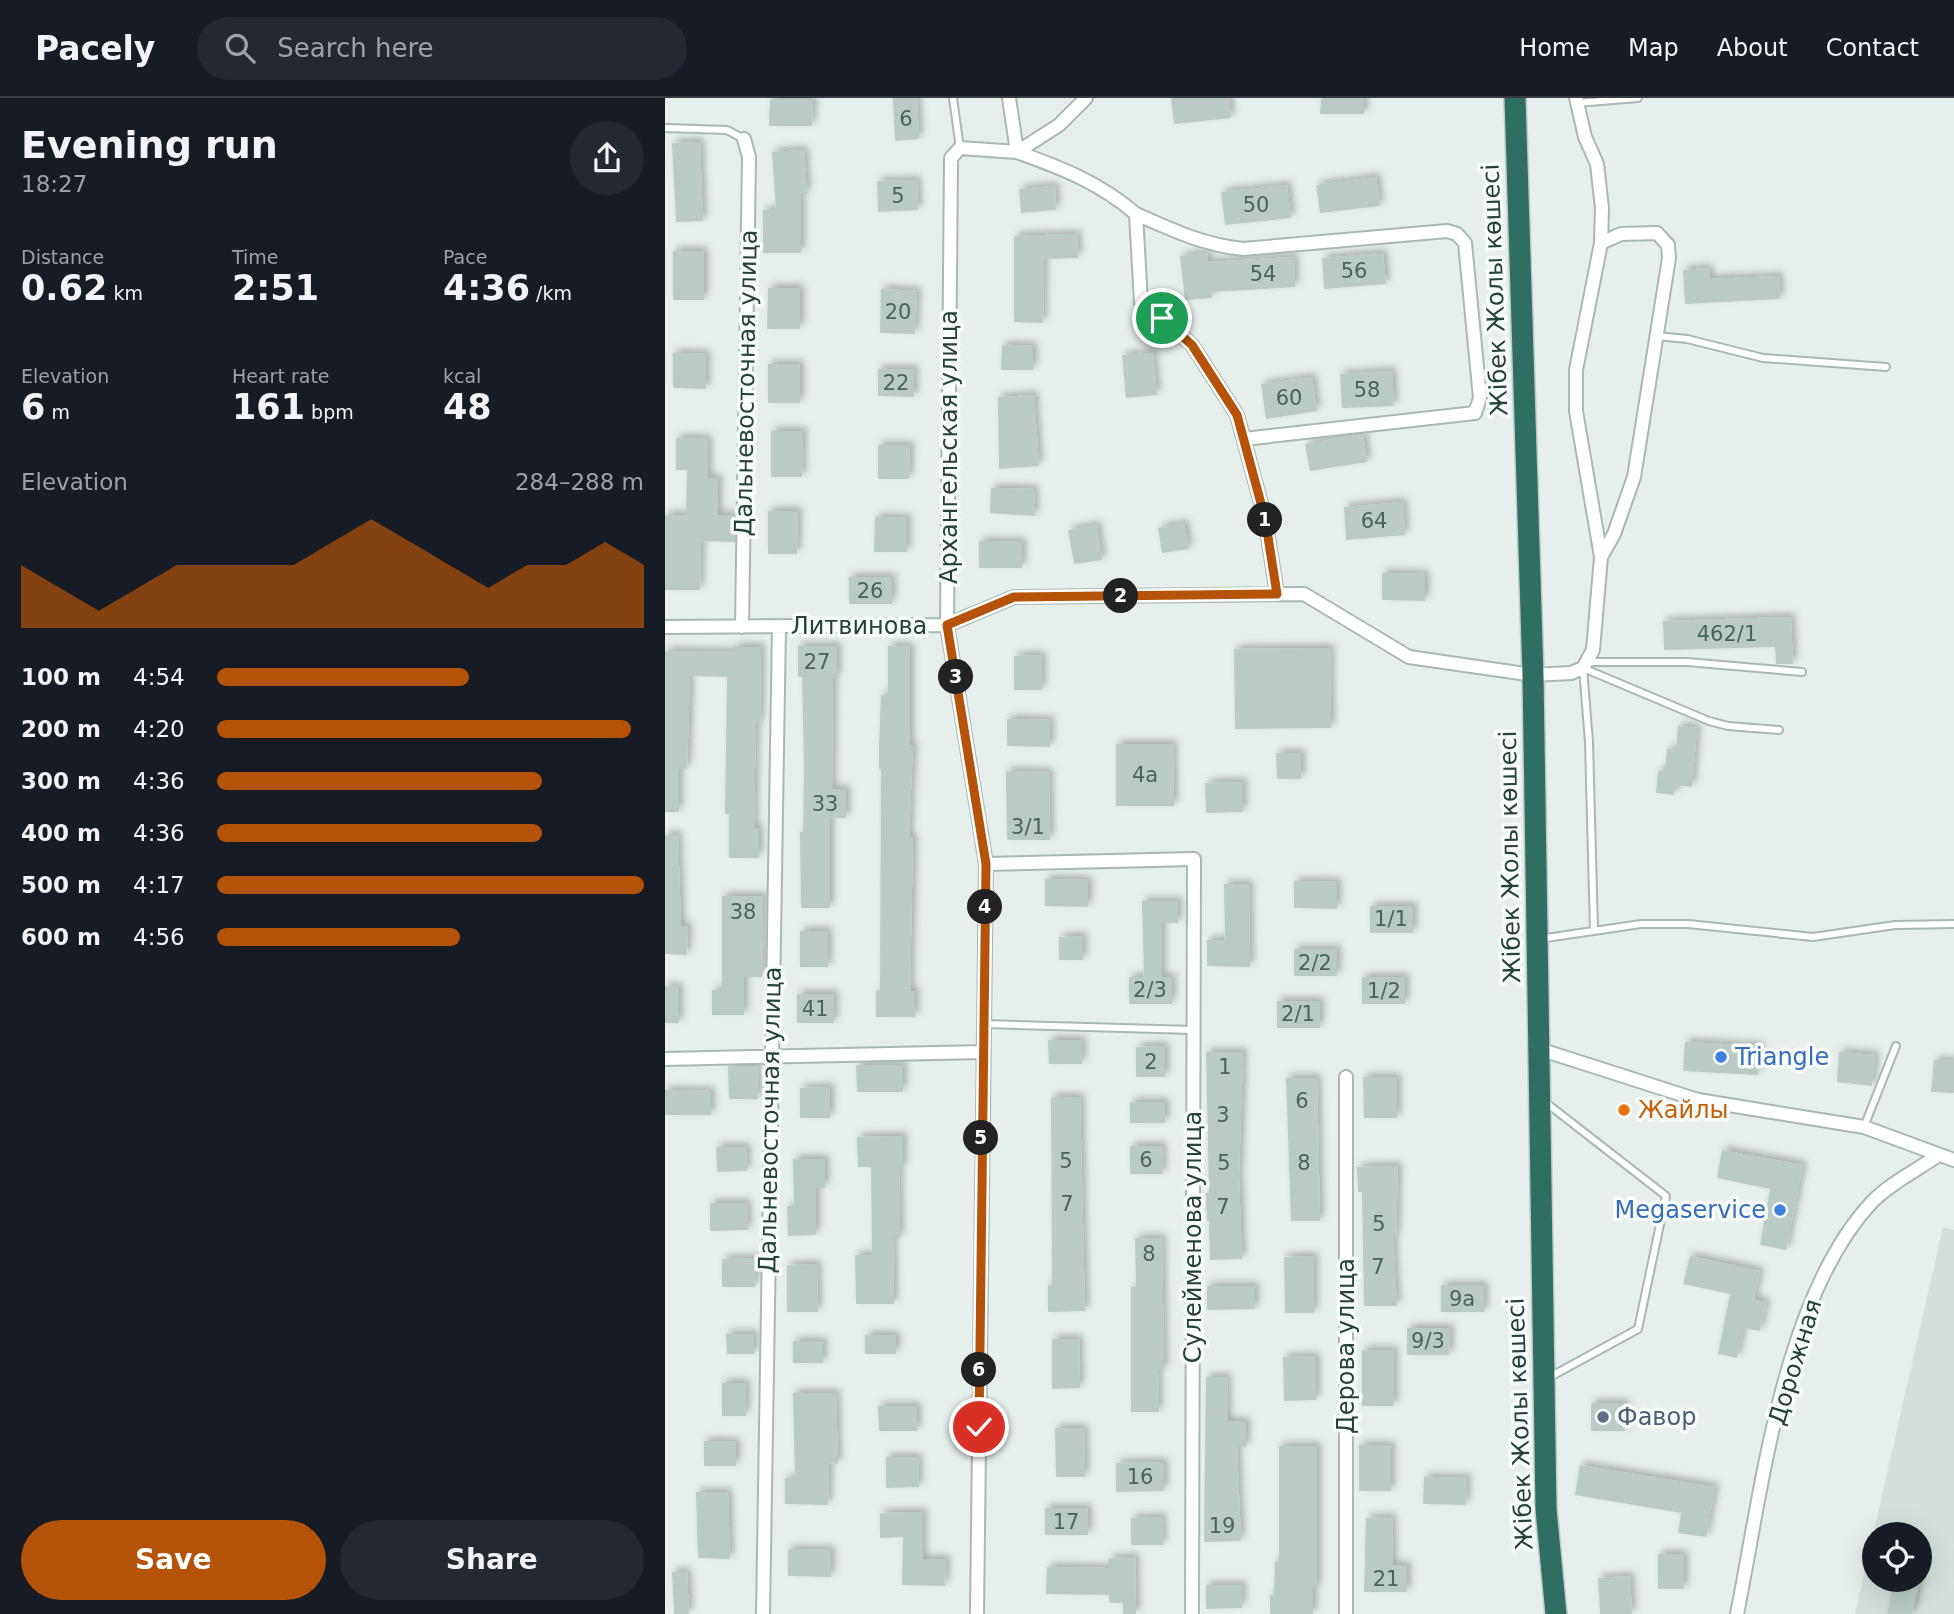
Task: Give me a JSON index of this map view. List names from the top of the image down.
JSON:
{
  "streets": {
    "highway": ["Жібек Жолы көшесі"],
    "street": [
      "Дальневосточная улица",
      "Архангельская улица",
      "Литвинова",
      "Сулейменова улица",
      "Дерова улица",
      "Дорожная"
    ]
  },
  "crossings": [
    ["Жібек Жолы көшесі", "Литвинова"],
    ["Дальневосточная улица", "Литвинова"],
    ["Архангельская улица", "Литвинова"],
    ["Архангельская улица", "Сулейменова улица"]
  ],
  "places": [
    "Triangle",
    "Жайлы",
    "Megaservice",
    "Фавор"
  ],
  "house_numbers": [
    "6",
    "5",
    "50",
    "56",
    "54",
    "20",
    "22",
    "58",
    "60",
    "64",
    "26",
    "462/1",
    "27",
    "4а",
    "33",
    "3/1",
    "38",
    "1/1",
    "2/2",
    "2/3",
    "1/2",
    "41",
    "2/1",
    "2",
    "1",
    "6",
    "3",
    "6",
    "5",
    "5",
    "8",
    "7",
    "7",
    "5",
    "8",
    "7",
    "9а",
    "9/3",
    "16",
    "17",
    "19",
    "21"
  ],
  "page": {
    "header": "Pacely",
    "search": "Search here",
    "nav": [
      "Home",
      "Map",
      "About",
      "Contact"
    ],
    "heading": ["Evening run", "18:27"],
    "stats": [
      ["Distance", "0.62 km"],
      ["Time", "2:51"],
      ["Pace", "4:36 /km"],
      ["Elevation", "6 m"],
      ["Heart rate", "161 bpm"],
      ["kcal", "48"]
    ],
    "chart": ["Elevation", "284–288 m"],
    "pins": [
      "1",
      "2",
      "3",
      "4",
      "5",
      "6"
    ],
    "list": [
      {
        "name": "100 m",
        "note": "4:54"
      },
      {
        "name": "200 m",
        "note": "4:20"
      },
      {
        "name": "300 m",
        "note": "4:36"
      },
      {
        "name": "400 m",
        "note": "4:36"
      },
      {
        "name": "500 m",
        "note": "4:17"
      },
      {
        "name": "600 m",
        "note": "4:56"
      }
    ],
    "buttons": ["Save", "Share"]
  }
}
